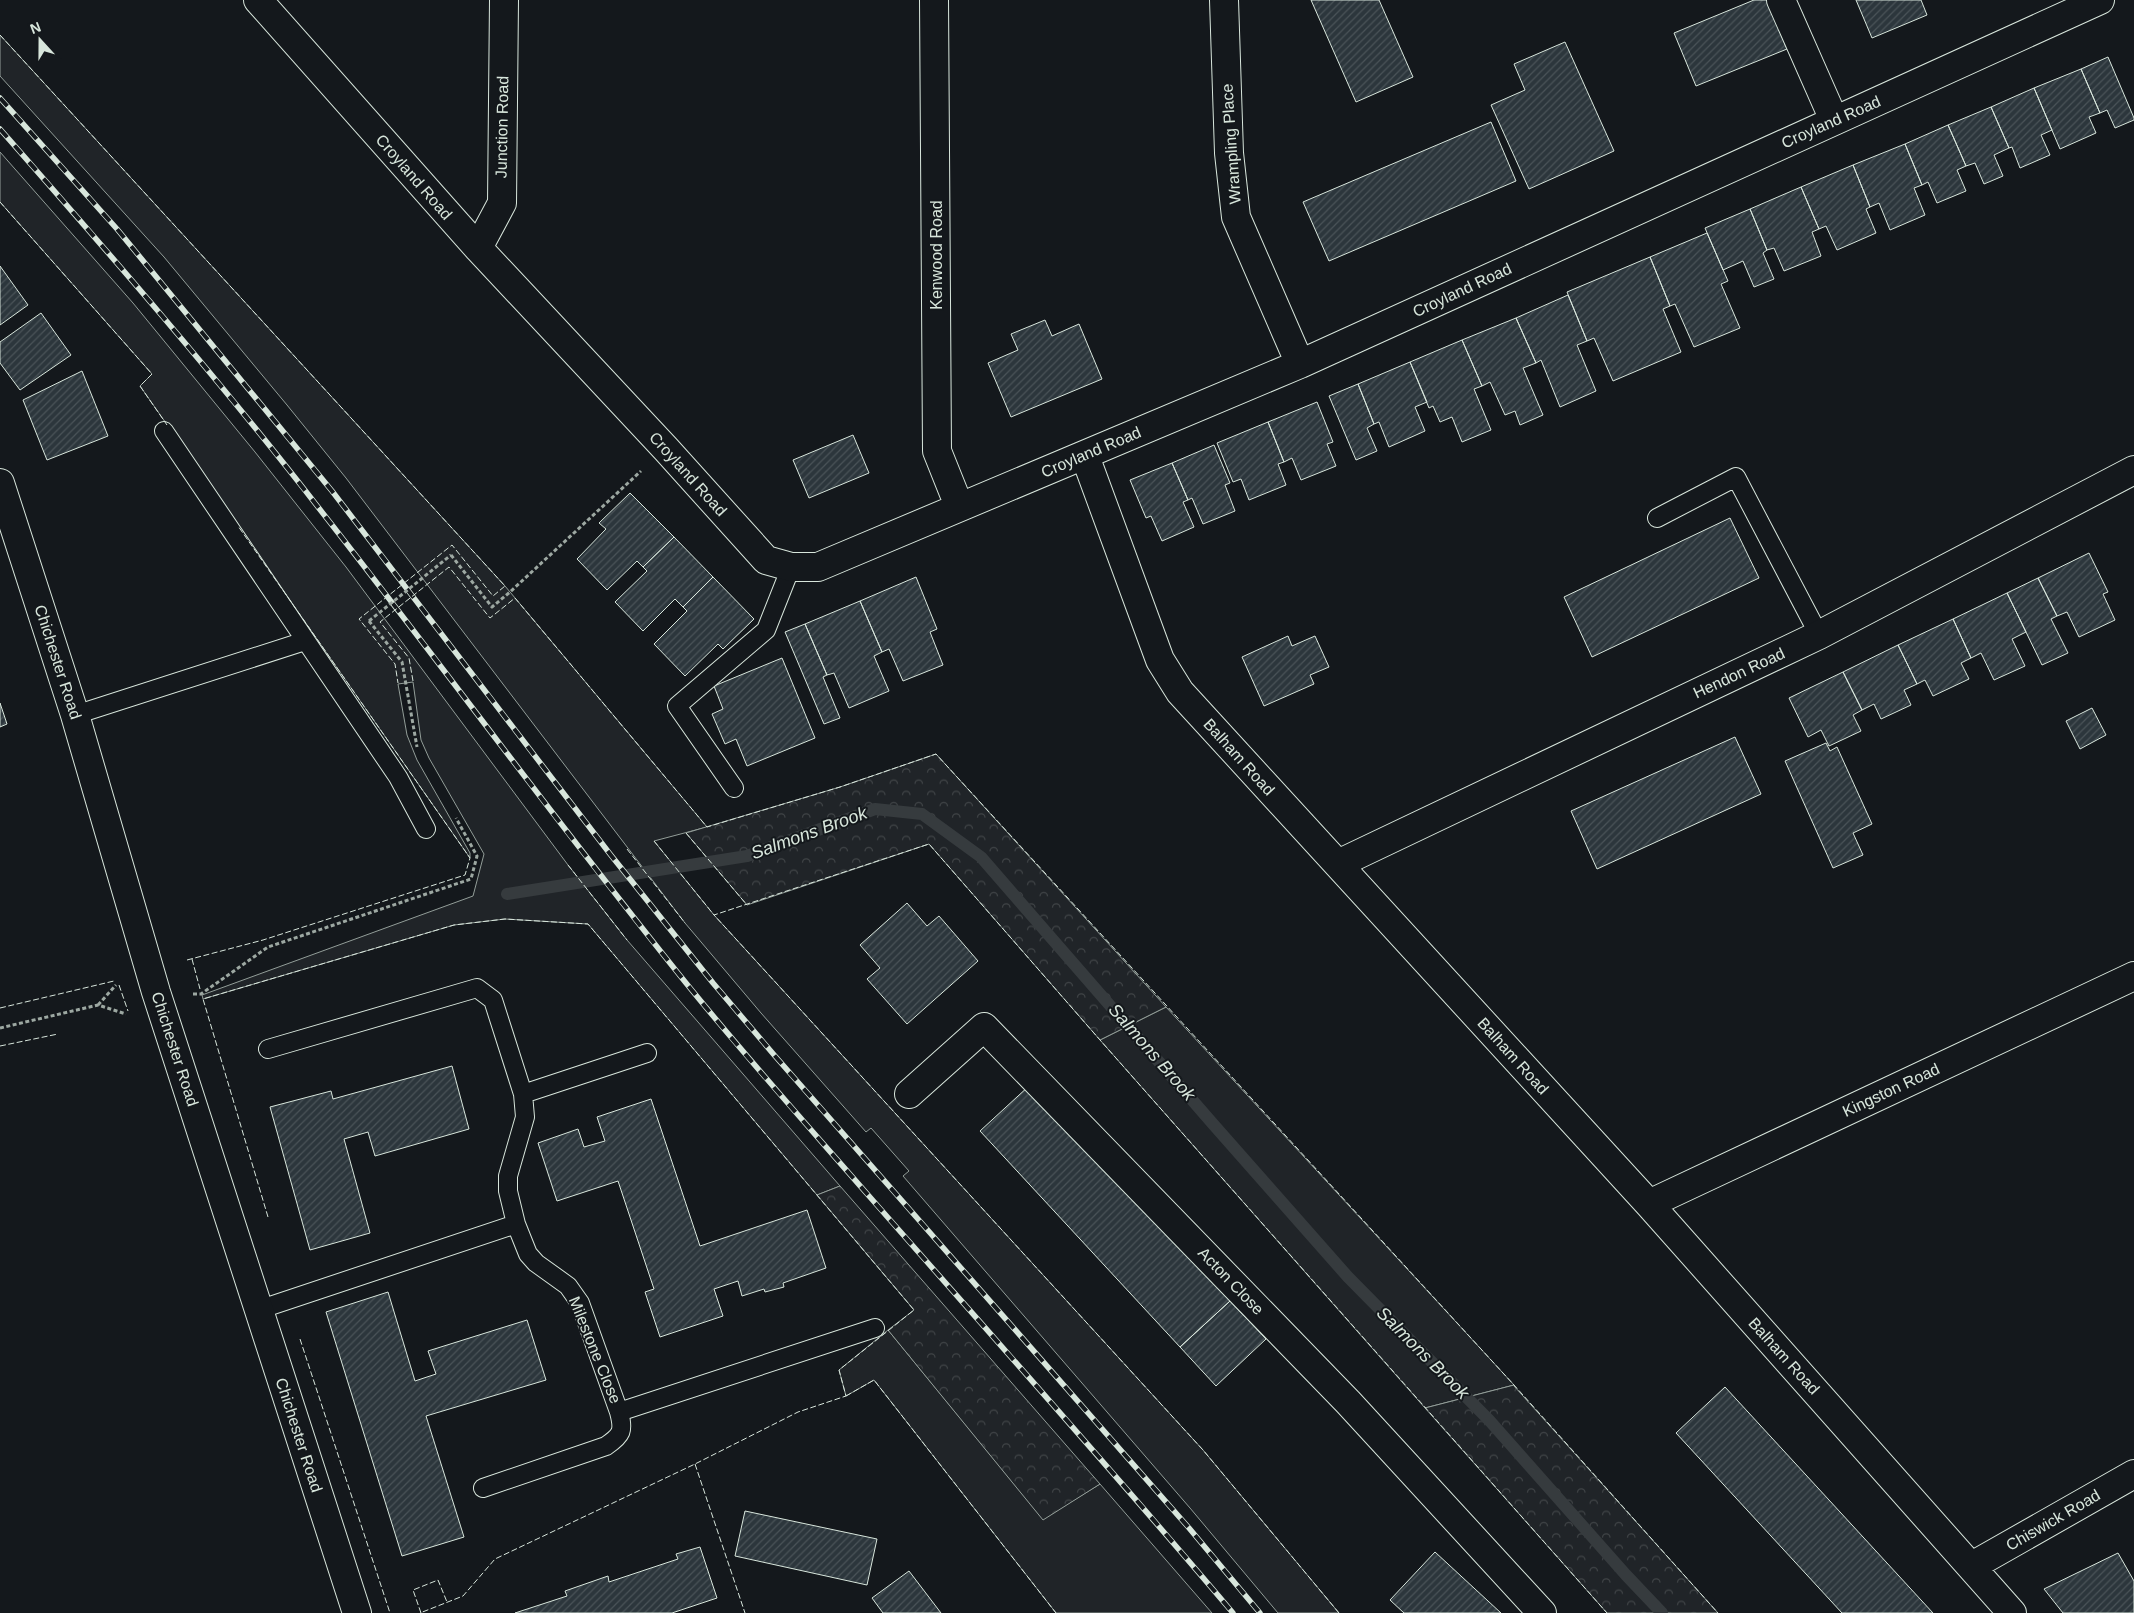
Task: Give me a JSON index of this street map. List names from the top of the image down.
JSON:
{
  "streets": {
    "street": [
      "Croyland Road",
      "Junction Road",
      "Wrampling Place",
      "Kenwood Road",
      "Chichester Road",
      "Hendon Road",
      "Balham Road",
      "Kingston Road",
      "Acton Close",
      "Chiswick Road"
    ],
    "lane": ["Milestone Close"]
  },
  "crossings": [
    ["Croyland Road", "Junction Road"],
    ["Croyland Road", "Wrampling Place"],
    ["Croyland Road", "Kenwood Road"],
    ["Croyland Road", "Balham Road"],
    ["Hendon Road", "Balham Road"],
    ["Balham Road", "Kingston Road"],
    ["Balham Road", "Chiswick Road"]
  ],
  "water": ["Salmons Brook"],
  "north": "top"
}
